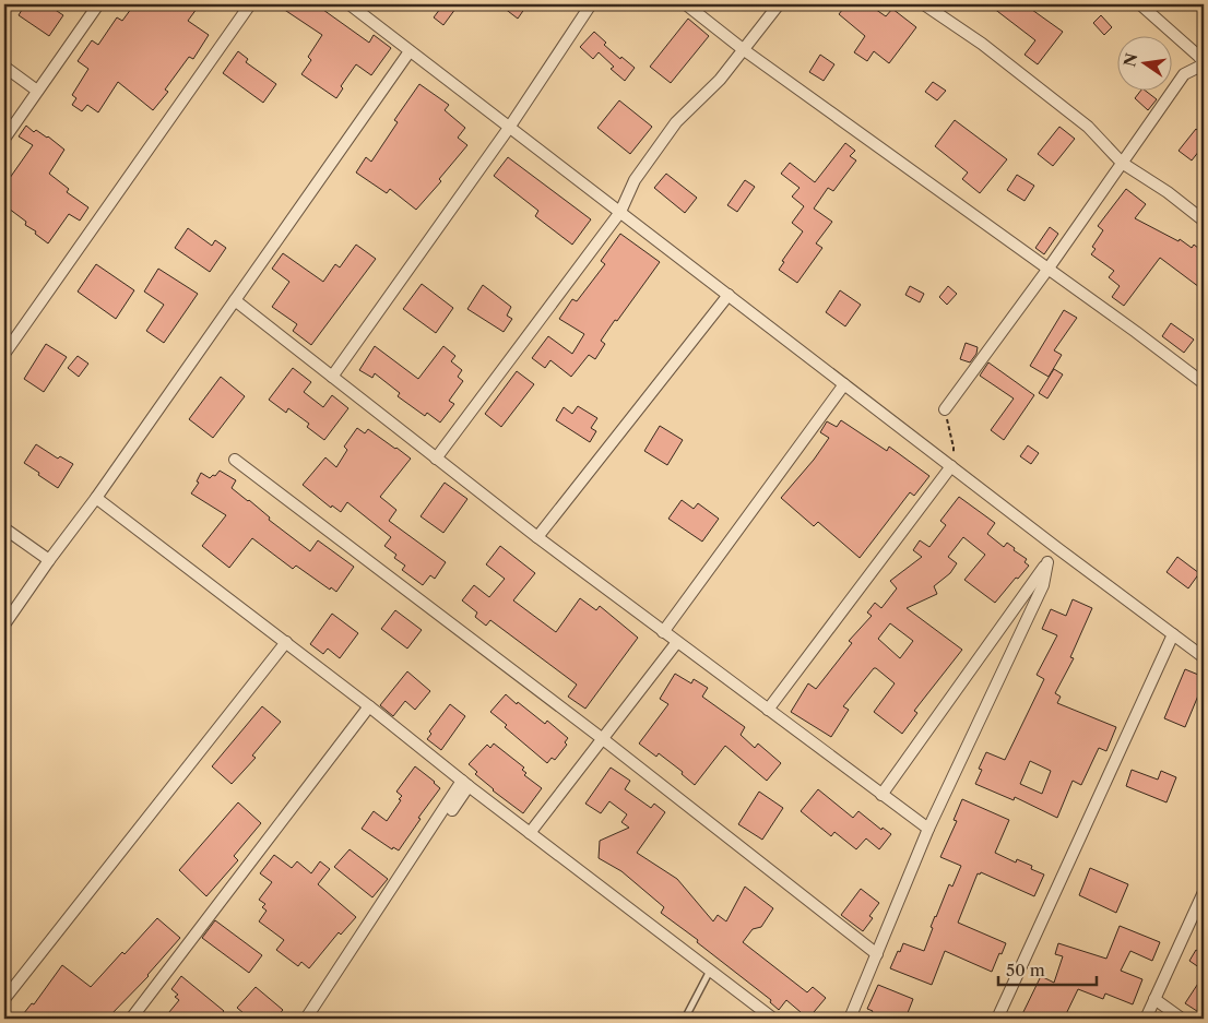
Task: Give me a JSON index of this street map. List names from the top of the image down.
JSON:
{
  "scale_bar": "50 m",
  "north": "left"
}
